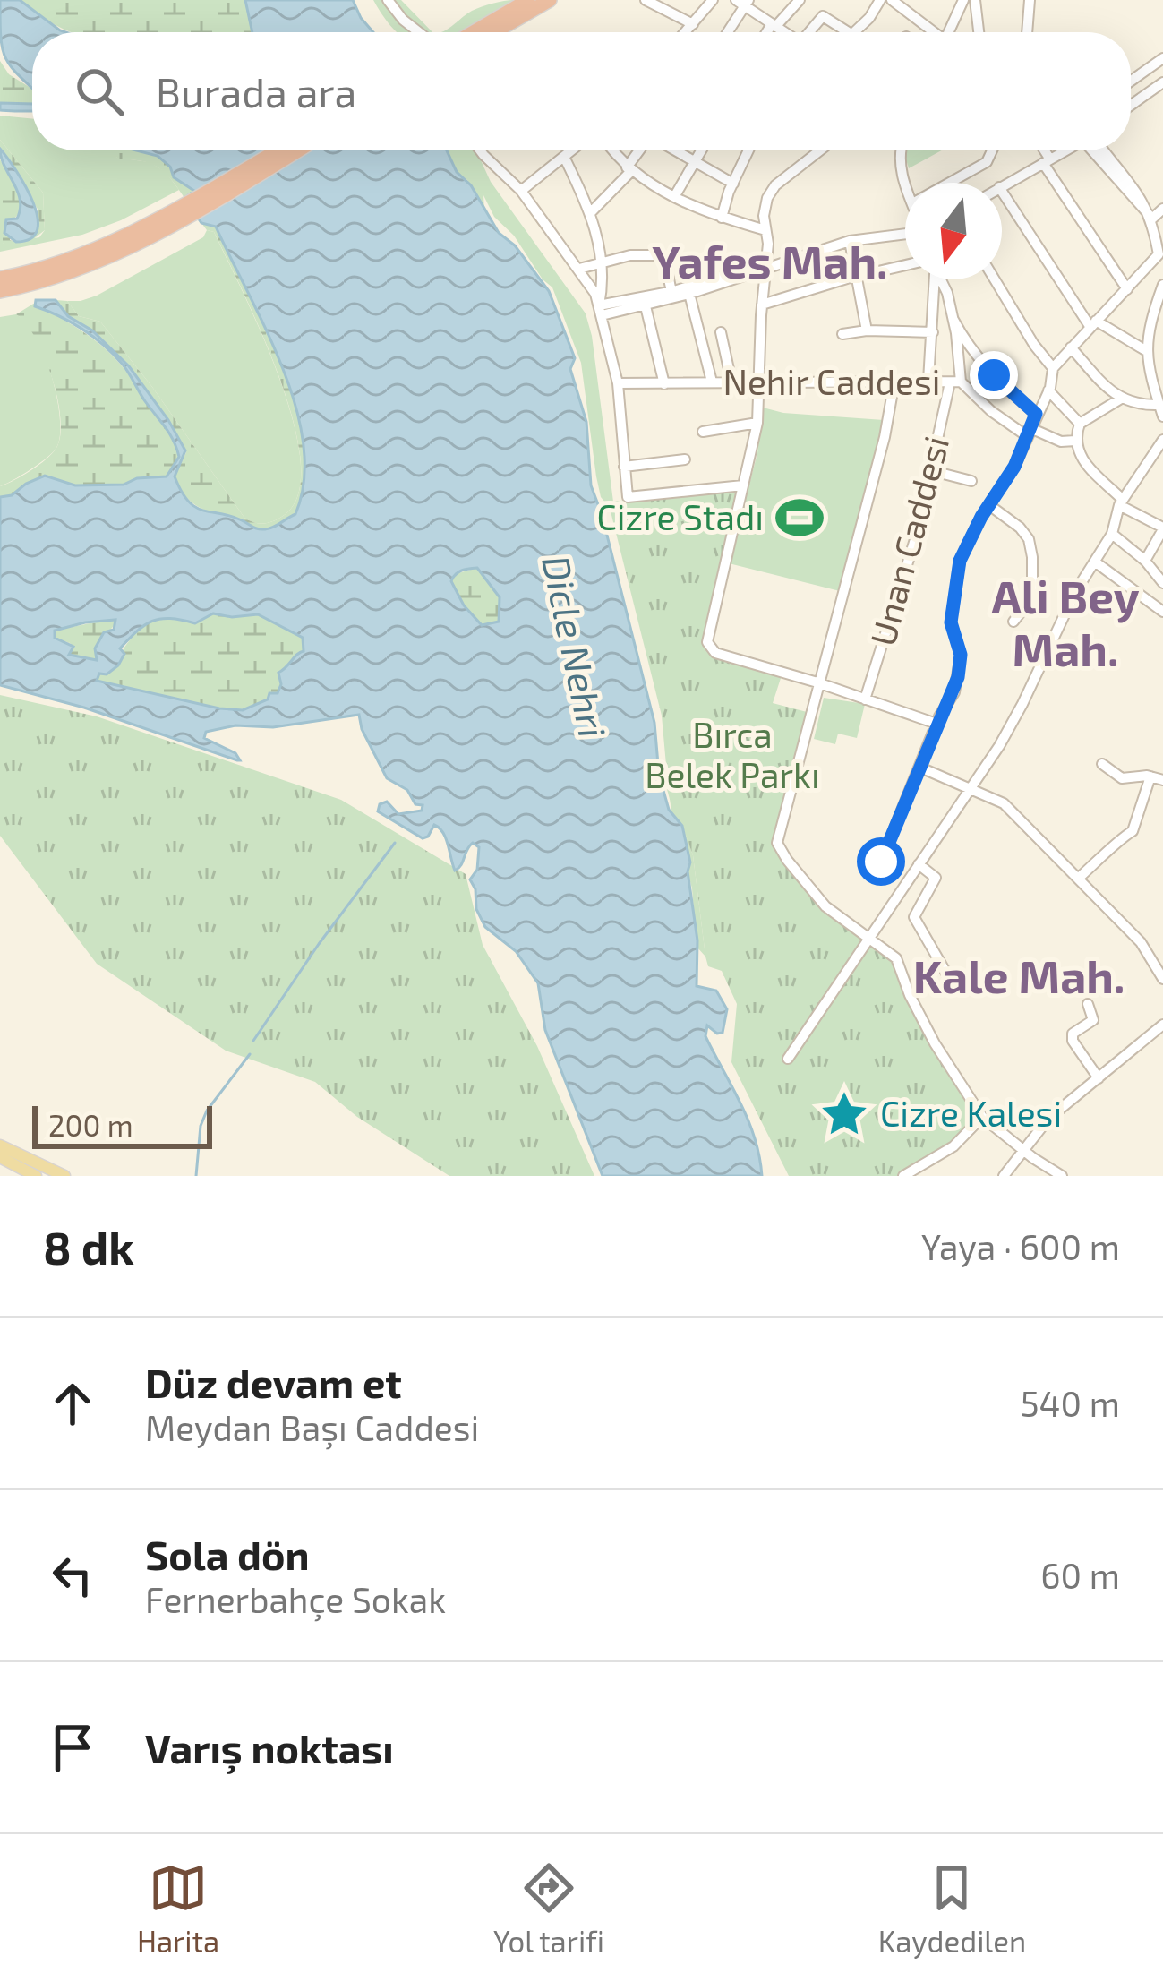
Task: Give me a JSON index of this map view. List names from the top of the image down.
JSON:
{
  "streets": {
    "street": ["Nehir Caddesi", "Unan Caddesi"]
  },
  "crossings": [
    ["Nehir Caddesi", "Unan Caddesi"]
  ],
  "districts": ["Yafes Mah.", "Ali Bey Mah.", "Kale Mah."],
  "water": ["Dicle Nehri"],
  "parks": ["Bırca Belek Parkı"],
  "places": {
    "sports": ["Cizre Stadı"],
    "place": ["Cizre Kalesi"]
  },
  "scale_bar": "200 m",
  "north": "bottom",
  "page": {
    "search": "Burada ara",
    "scale": "200 m",
    "heading": ["8 dk", "Yaya · 600 m"],
    "list": [
      ["Düz devam et", "Meydan Başı Caddesi", "540 m"],
      ["Sola dön", "Fernerbahçe Sokak", "60 m"],
      "Varış noktası"
    ],
    "nav": ["Harita", "Yol tarifi", "Kaydedilen"]
  }
}
